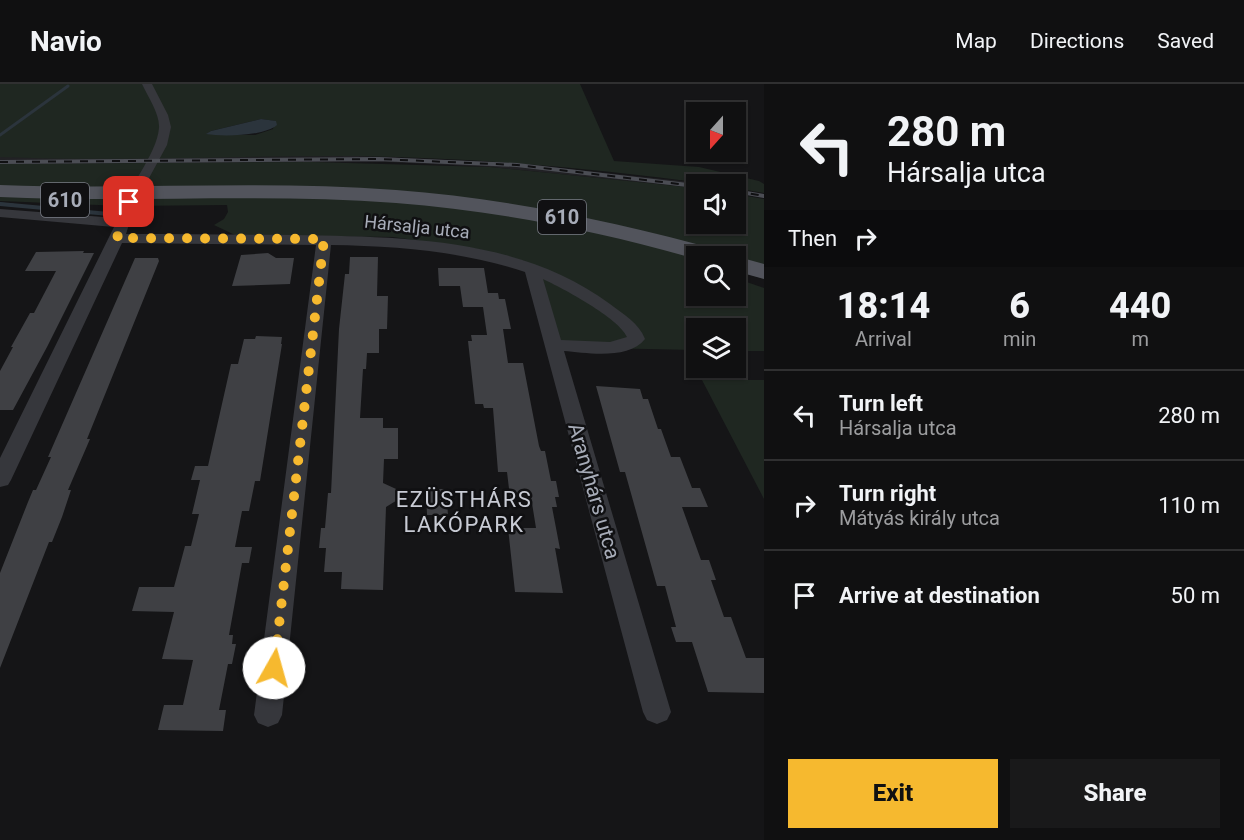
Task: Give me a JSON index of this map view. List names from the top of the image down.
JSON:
{
  "streets": {
    "main road": ["610"],
    "street": ["Hársalja utca", "Aranyhárs utca"]
  },
  "crossings": [
    ["Hársalja utca", "Aranyhárs utca"]
  ],
  "districts": ["EZÜSTHÁRS LAKÓPARK"],
  "north": "bottom",
  "page": {
    "header": "Navio",
    "nav": ["Map", "Directions", "Saved"],
    "turn": ["280 m", "Hársalja utca"],
    "then": "Then",
    "eta": [
      "18:14",
      "Arrival",
      "6",
      "min",
      "440",
      "m"
    ],
    "list": [
      {
        "name": "Turn left",
        "note": "Hársalja utca",
        "value": "280 m"
      },
      {
        "name": "Turn right",
        "note": "Mátyás király utca",
        "value": "110 m"
      },
      {
        "name": "Arrive at destination",
        "value": "50 m"
      }
    ],
    "buttons": ["Exit", "Share"]
  }
}
